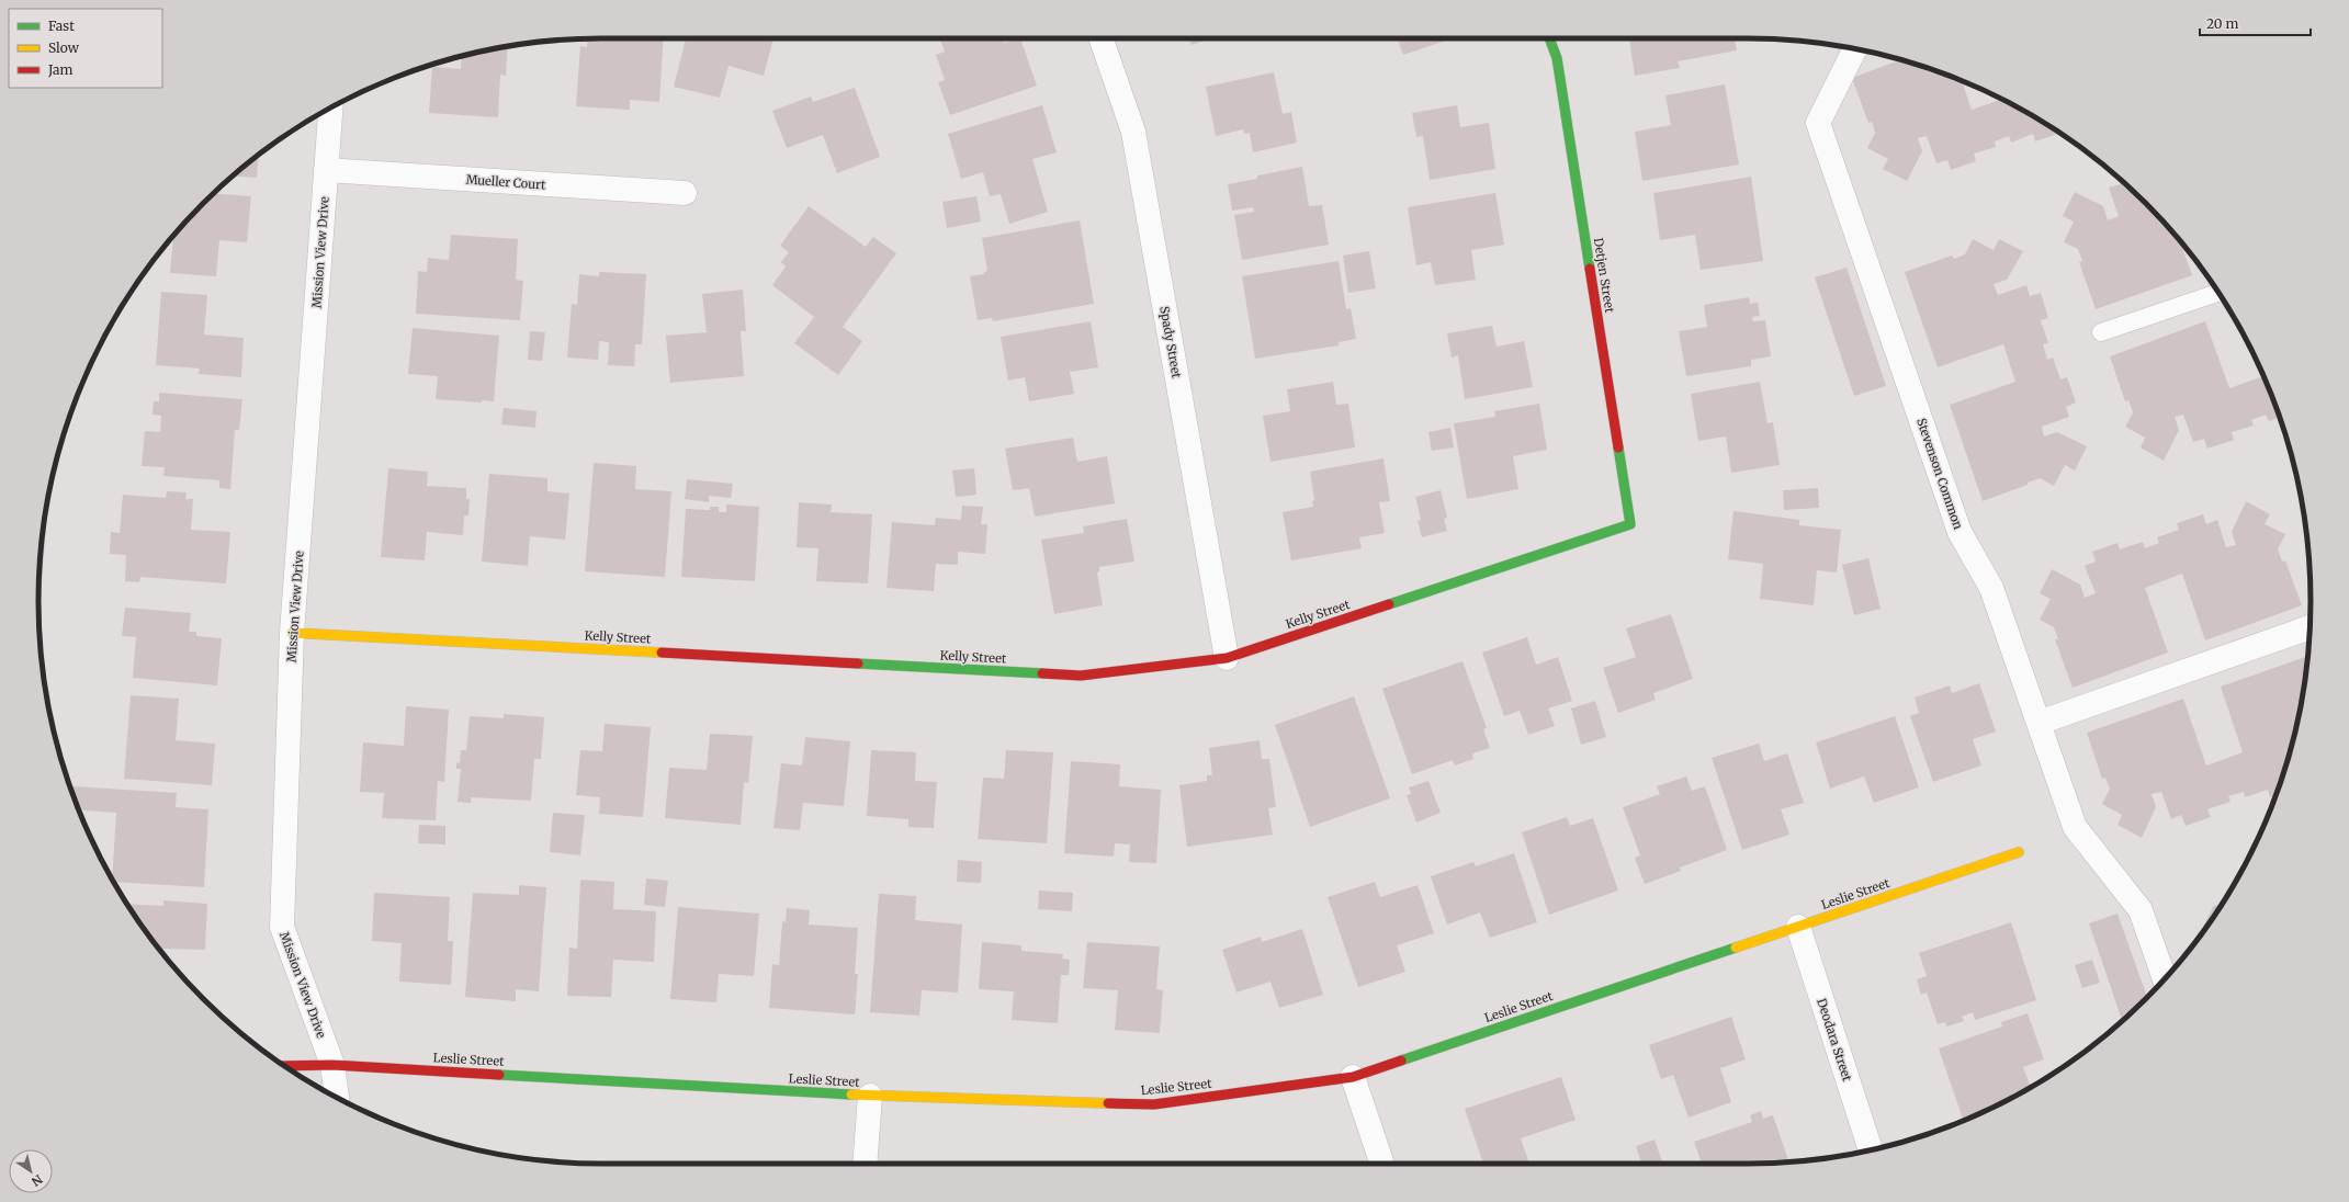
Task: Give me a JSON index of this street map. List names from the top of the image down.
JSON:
{
  "streets": {
    "street": [
      "Mueller Court",
      "Mission View Drive",
      "Detjen Street",
      "Spady Street",
      "Stevenson Common",
      "Kelly Street",
      "Leslie Street",
      "Deodara Street"
    ]
  },
  "crossings": [
    ["Mueller Court", "Mission View Drive"],
    ["Mission View Drive", "Kelly Street"],
    ["Mission View Drive", "Leslie Street"],
    ["Detjen Street", "Kelly Street"],
    ["Spady Street", "Kelly Street"],
    ["Leslie Street", "Deodara Street"]
  ],
  "legend": ["Fast", "Slow", "Jam"],
  "scale_bar": "20 m",
  "north": "bottom right"
}
